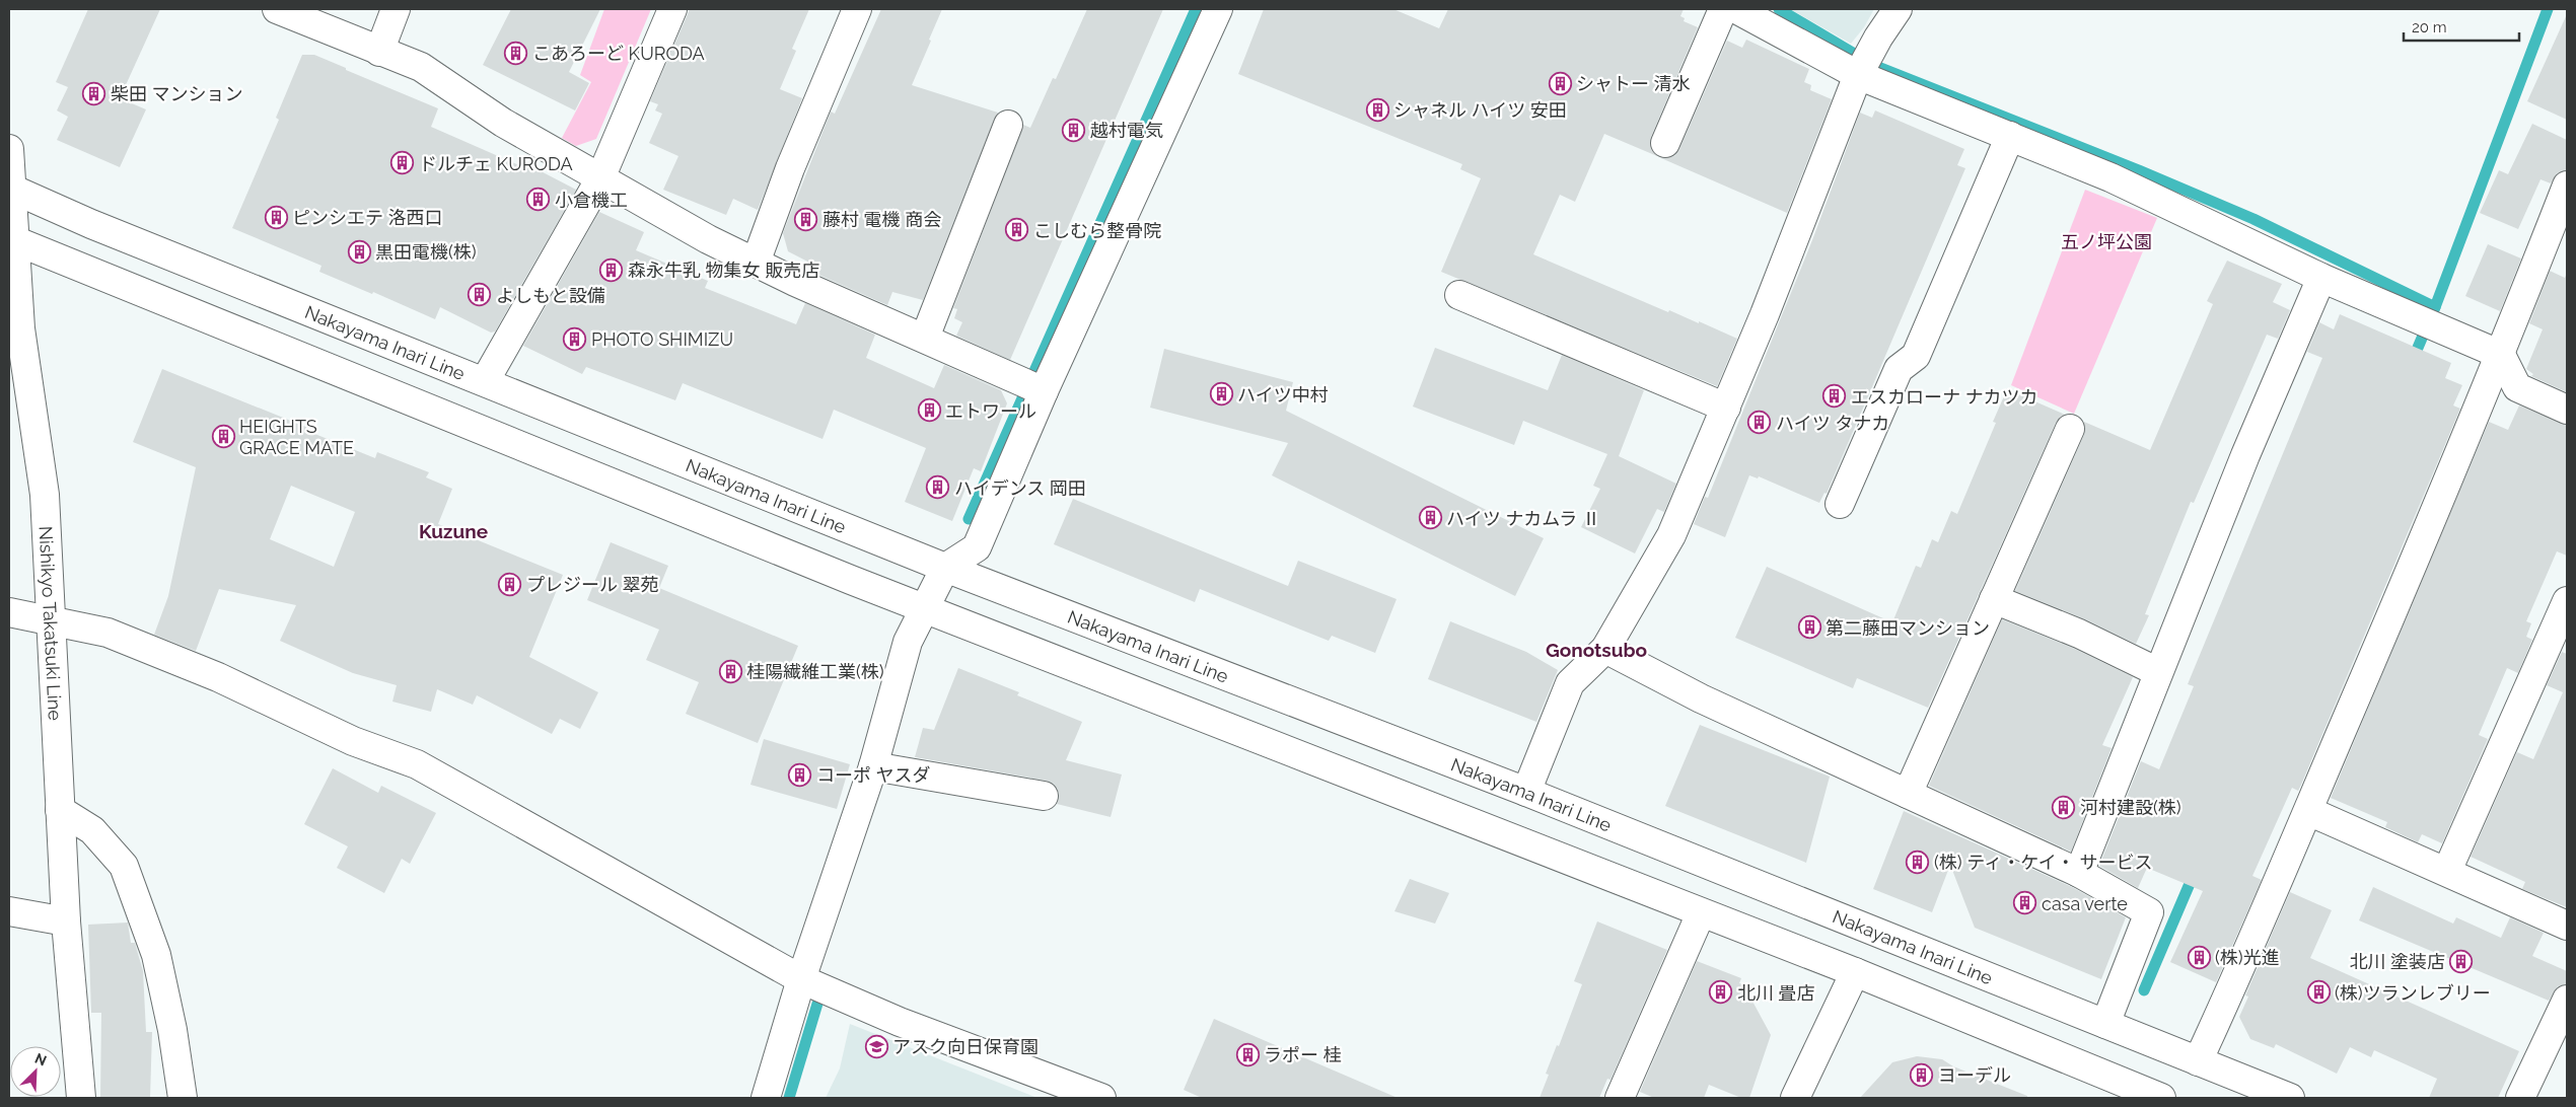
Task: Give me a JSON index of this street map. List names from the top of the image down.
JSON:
{
  "streets": {
    "street": ["Nakayama Inari Line", "Nishikyo Takatsuki Line"]
  },
  "crossings": [
    ["Nakayama Inari Line", "Nishikyo Takatsuki Line"]
  ],
  "districts": ["Kuzune", "Gonotsubo"],
  "parks": ["五ノ坪公園"],
  "places": {
    "building": [
      "こあろーど KURODA",
      "シャトー 清水",
      "柴田 マンション",
      "シャネル ハイツ 安田",
      "越村電気",
      "ドルチェ KURODA",
      "小倉機工",
      "ピンシエテ 洛西口",
      "藤村 電機 商会",
      "こしむら整骨院",
      "黒田電機(株)",
      "森永牛乳 物集女 販売店",
      "よしもと設備",
      "PHOTO SHIMIZU",
      "ハイツ中村",
      "エスカローナ ナカツカ",
      "エトワール",
      "ハイツ タナカ",
      "HEIGHTS GRACE MATE",
      "ハイデンス 岡田",
      "ハイツ ナカムラ Ⅱ",
      "プレジール 翠苑",
      "第二藤田マンション",
      "桂陽繊維工業(株)",
      "コーポ ヤスダ",
      "河村建設(株)",
      "(株) ティ・ケイ・ サービス",
      "casa verte",
      "(株)光進",
      "北川 塗装店",
      "北川 畳店",
      "(株)ツランレブリー",
      "ラポー 桂",
      "ヨーデル"
    ],
    "school or university": ["アスク向日保育園"]
  },
  "scale_bar": "20 m",
  "north": "top right"
}
